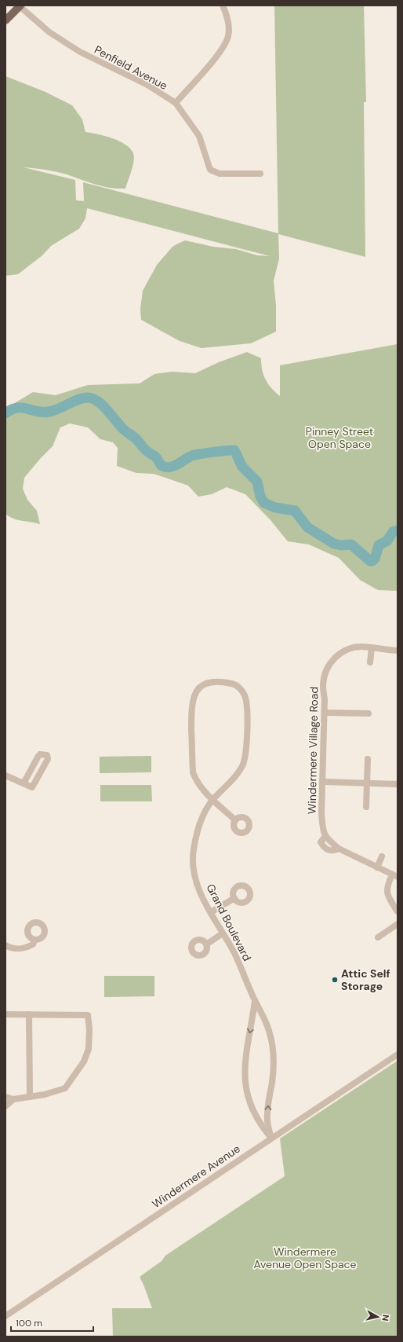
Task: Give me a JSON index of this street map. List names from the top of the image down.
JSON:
{
  "streets": {
    "street": [
      "Penfield Avenue",
      "Windermere Village Road",
      "Grand Boulevard",
      "Windermere Avenue"
    ]
  },
  "crossings": [
    ["Grand Boulevard", "Windermere Avenue"]
  ],
  "parks": ["Pinney Street Open Space", "Windermere Avenue Open Space"],
  "places": ["Attic Self Storage"],
  "scale_bar": "100 m",
  "north": "right"
}
